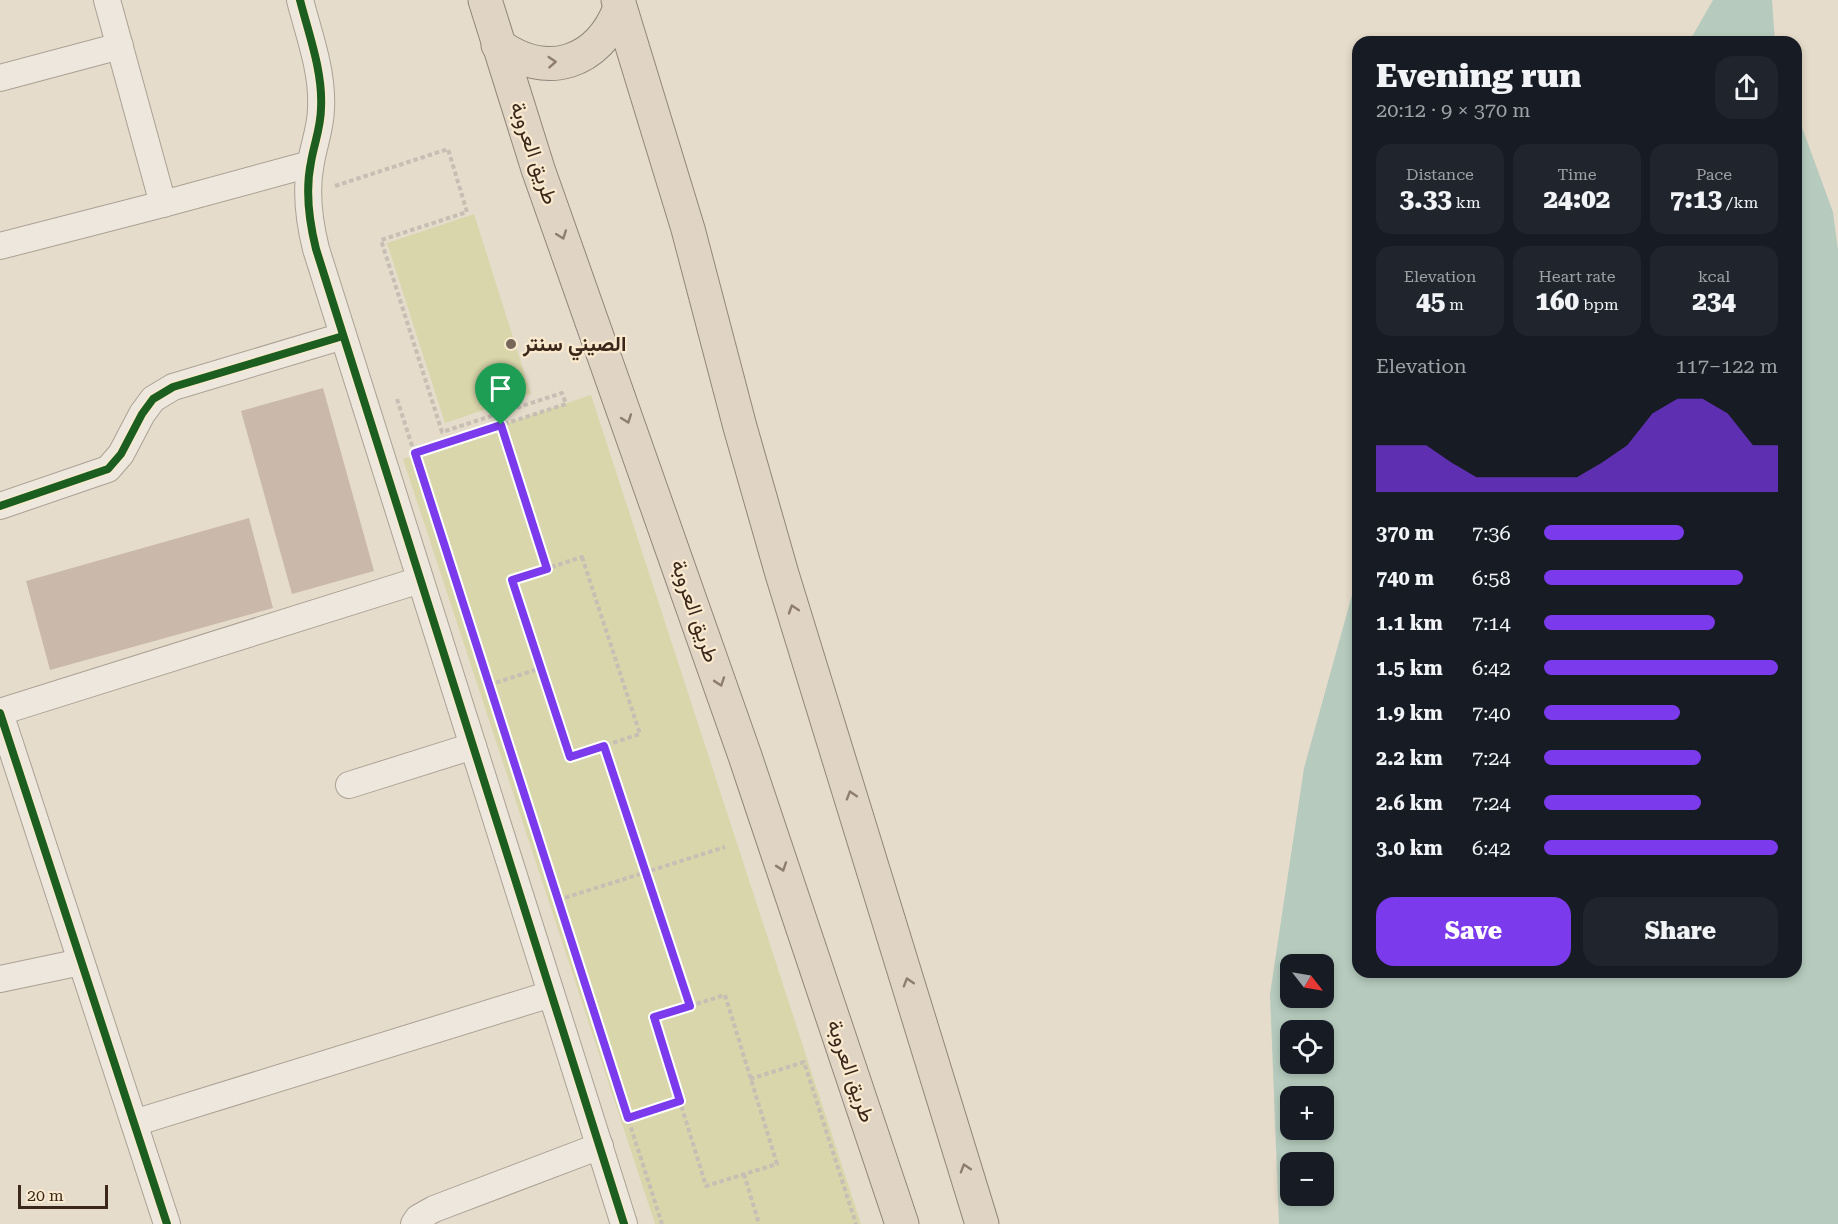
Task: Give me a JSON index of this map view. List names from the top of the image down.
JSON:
{
  "streets": {
    "highway": ["طريق العروبة"]
  },
  "places": ["الصيني سنتر"],
  "scale_bar": "20 m",
  "north": "bottom right",
  "page": {
    "heading": ["Evening run", "20:12 · 9 × 370 m"],
    "stats": [
      ["Distance", "3.33 km"],
      ["Time", "24:02"],
      ["Pace", "7:13 /km"],
      ["Elevation", "45 m"],
      ["Heart rate", "160 bpm"],
      ["kcal", "234"]
    ],
    "chart": ["Elevation", "117–122 m"],
    "list": [
      {
        "name": "370 m",
        "note": "7:36"
      },
      {
        "name": "740 m",
        "note": "6:58"
      },
      {
        "name": "1.1 km",
        "note": "7:14"
      },
      {
        "name": "1.5 km",
        "note": "6:42"
      },
      {
        "name": "1.9 km",
        "note": "7:40"
      },
      {
        "name": "2.2 km",
        "note": "7:24"
      },
      {
        "name": "2.6 km",
        "note": "7:24"
      },
      {
        "name": "3.0 km",
        "note": "6:42"
      }
    ],
    "buttons": ["Save", "Share"],
    "map_buttons": ["+", "−"],
    "scale": "20 m"
  }
}
